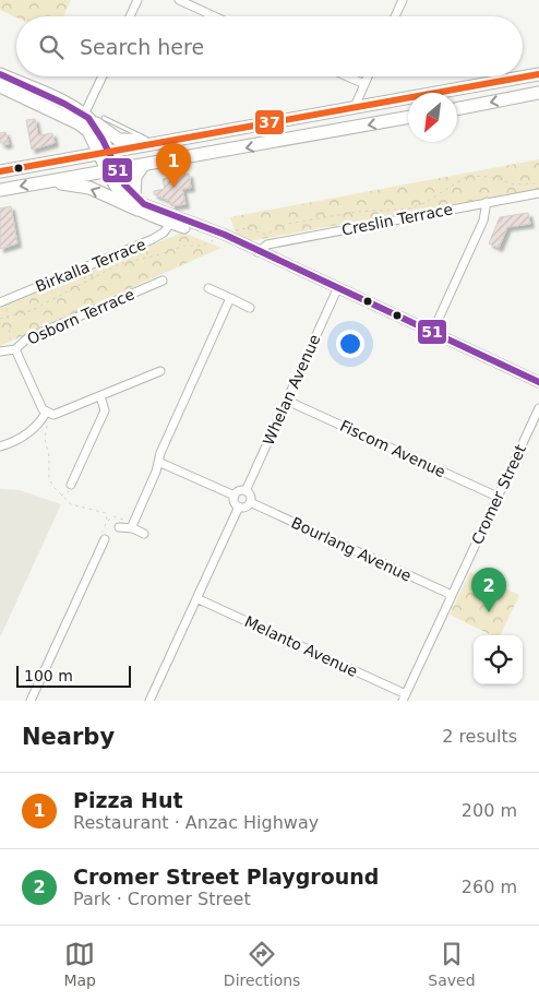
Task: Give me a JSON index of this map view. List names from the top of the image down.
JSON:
{
  "streets": {
    "street": [
      "Creslin Terrace",
      "Birkalla Terrace",
      "Osborn Terrace",
      "Whelan Avenue",
      "Fiscom Avenue",
      "Cromer Street",
      "Bourlang Avenue",
      "Melanto Avenue"
    ]
  },
  "crossings": [
    ["Whelan Avenue", "Fiscom Avenue"],
    ["Whelan Avenue", "Bourlang Avenue"],
    ["Fiscom Avenue", "Cromer Street"],
    ["Cromer Street", "Bourlang Avenue"],
    ["Cromer Street", "Melanto Avenue"]
  ],
  "lines": ["transit line 51", "transit line 37"],
  "scale_bar": "100 m",
  "north": "bottom left",
  "page": {
    "search": "Search here",
    "pins": ["1", "2"],
    "scale": "100 m",
    "heading": ["Nearby", "2 results"],
    "list": [
      {
        "mark": "1",
        "name": "Pizza Hut",
        "note": "Restaurant · Anzac Highway",
        "value": "200 m"
      },
      {
        "mark": "2",
        "name": "Cromer Street Playground",
        "note": "Park · Cromer Street",
        "value": "260 m"
      }
    ],
    "nav": ["Map", "Directions", "Saved"]
  }
}
